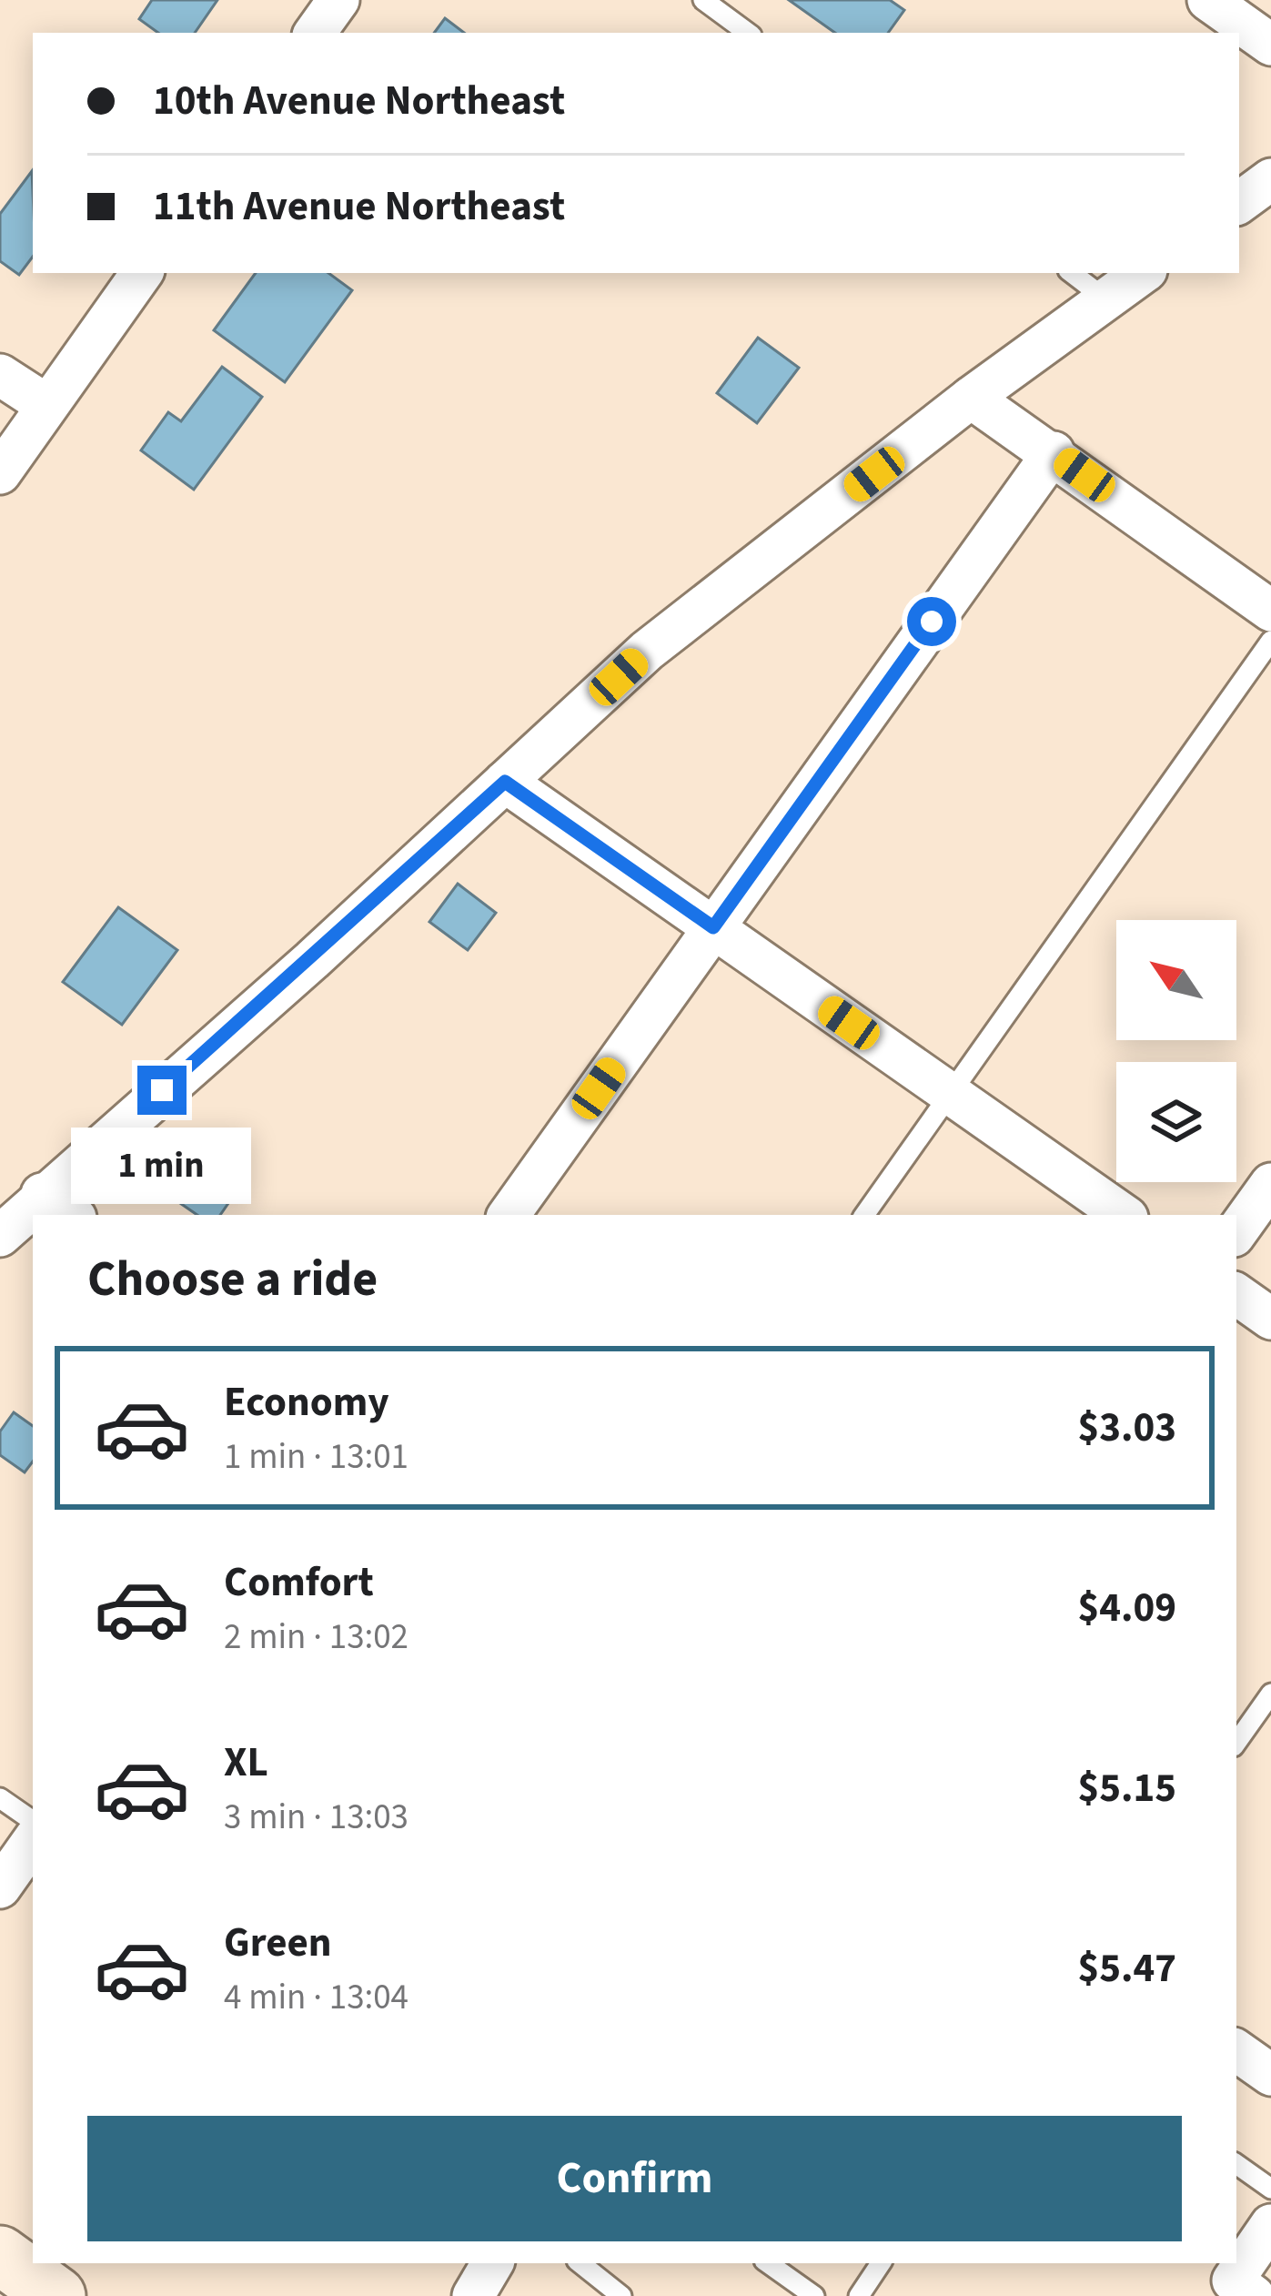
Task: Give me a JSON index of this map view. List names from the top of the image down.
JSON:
{
  "north": "top left",
  "page": {
    "banner": ["10th Avenue Northeast", "11th Avenue Northeast"],
    "bubble": "1 min",
    "heading": "Choose a ride",
    "list": [
      {
        "name": "Economy",
        "note": "1 min · 13:01",
        "value": "$3.03"
      },
      {
        "name": "Comfort",
        "note": "2 min · 13:02",
        "value": "$4.09"
      },
      {
        "name": "XL",
        "note": "3 min · 13:03",
        "value": "$5.15"
      },
      {
        "name": "Green",
        "note": "4 min · 13:04",
        "value": "$5.47"
      }
    ],
    "buttons": "Confirm"
  }
}
